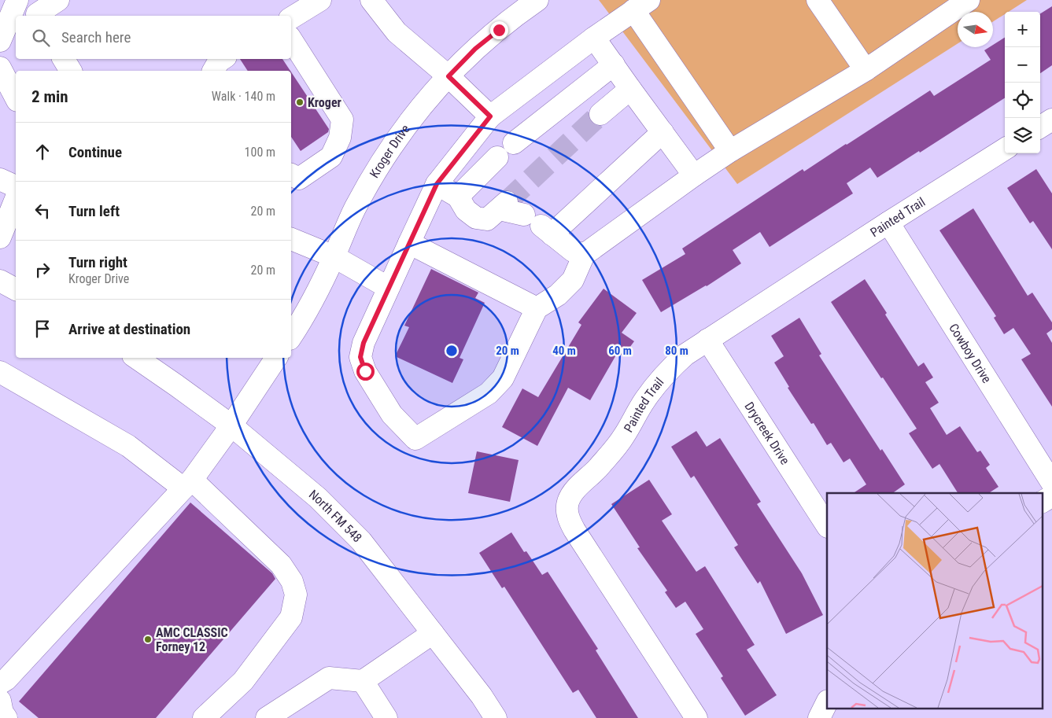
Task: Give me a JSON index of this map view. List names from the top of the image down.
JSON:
{
  "streets": {
    "street": [
      "Kroger Drive",
      "Painted Trail",
      "Cowboy Drive",
      "Drycreek Drive",
      "North FM 548"
    ]
  },
  "crossings": [
    ["Painted Trail", "Cowboy Drive"],
    ["Painted Trail", "Drycreek Drive"]
  ],
  "places": ["Kroger", "AMC CLASSIC Forney 12"],
  "north": "right",
  "page": {
    "map_buttons": ["+", "−"],
    "search": "Search here",
    "heading": ["2 min", "Walk · 140 m"],
    "list": [
      ["Continue", "100 m"],
      ["Turn left", "20 m"],
      ["Turn right", "Kroger Drive", "20 m"],
      "Arrive at destination"
    ]
  },
  "rings": [
    "20 m",
    "40 m",
    "60 m",
    "80 m"
  ]
}
